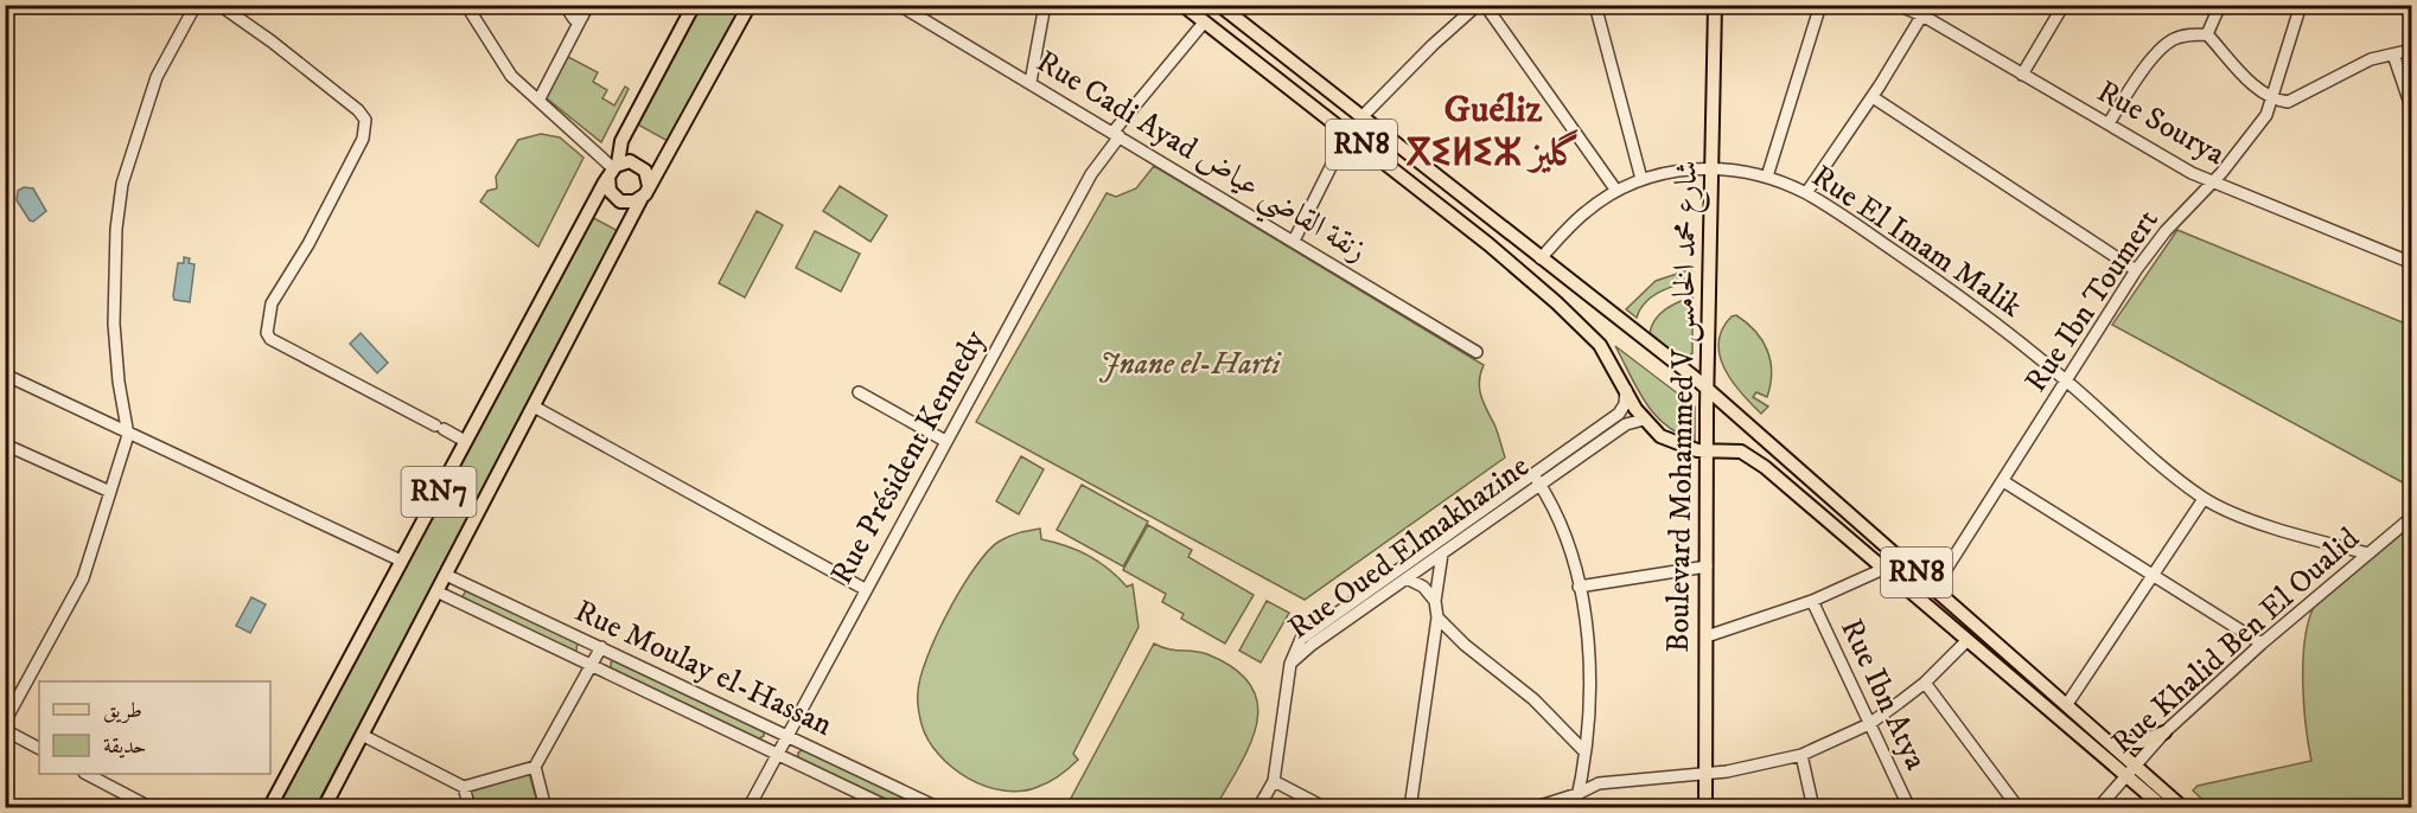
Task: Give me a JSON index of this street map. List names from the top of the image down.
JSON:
{
  "streets": {
    "main road": ["RN8", "Boulevard Mohammed V شارع محمد الخامس", "RN7"],
    "street": [
      "Rue Sourya",
      "Rue Cadi Ayad زنقة القاضي عياض",
      "Rue El Imam Malik",
      "Rue Ibn Toumert",
      "Rue Président Kennedy",
      "Rue Oued Elmakhazine",
      "Rue Khalid Ben El Oualid",
      "Rue Moulay el-Hassan",
      "Rue Ibn Atya"
    ]
  },
  "crossings": [
    ["Rue Sourya", "Rue Ibn Toumert"],
    ["RN8", "Rue El Imam Malik"],
    ["RN8", "Rue Ibn Toumert"],
    ["RN8", "Boulevard Mohammed V شارع محمد الخامس"],
    ["RN8", "Rue Président Kennedy"],
    ["RN8", "Rue Oued Elmakhazine"],
    ["RN8", "Rue Khalid Ben El Oualid"],
    ["Rue Cadi Ayad زنقة القاضي عياض", "Rue Président Kennedy"],
    ["Rue El Imam Malik", "Rue Ibn Toumert"],
    ["Rue El Imam Malik", "Boulevard Mohammed V شارع محمد الخامس"],
    ["Rue El Imam Malik", "Rue Khalid Ben El Oualid"],
    ["Rue Président Kennedy", "Rue Moulay el-Hassan"],
    ["RN7", "Rue Moulay el-Hassan"]
  ],
  "districts": ["Guéliz ⴳⵉⵍⵉⵣ گليز"],
  "parks": ["Jnane el-Harti"],
  "legend": ["طريق", "حديقة"]
}
